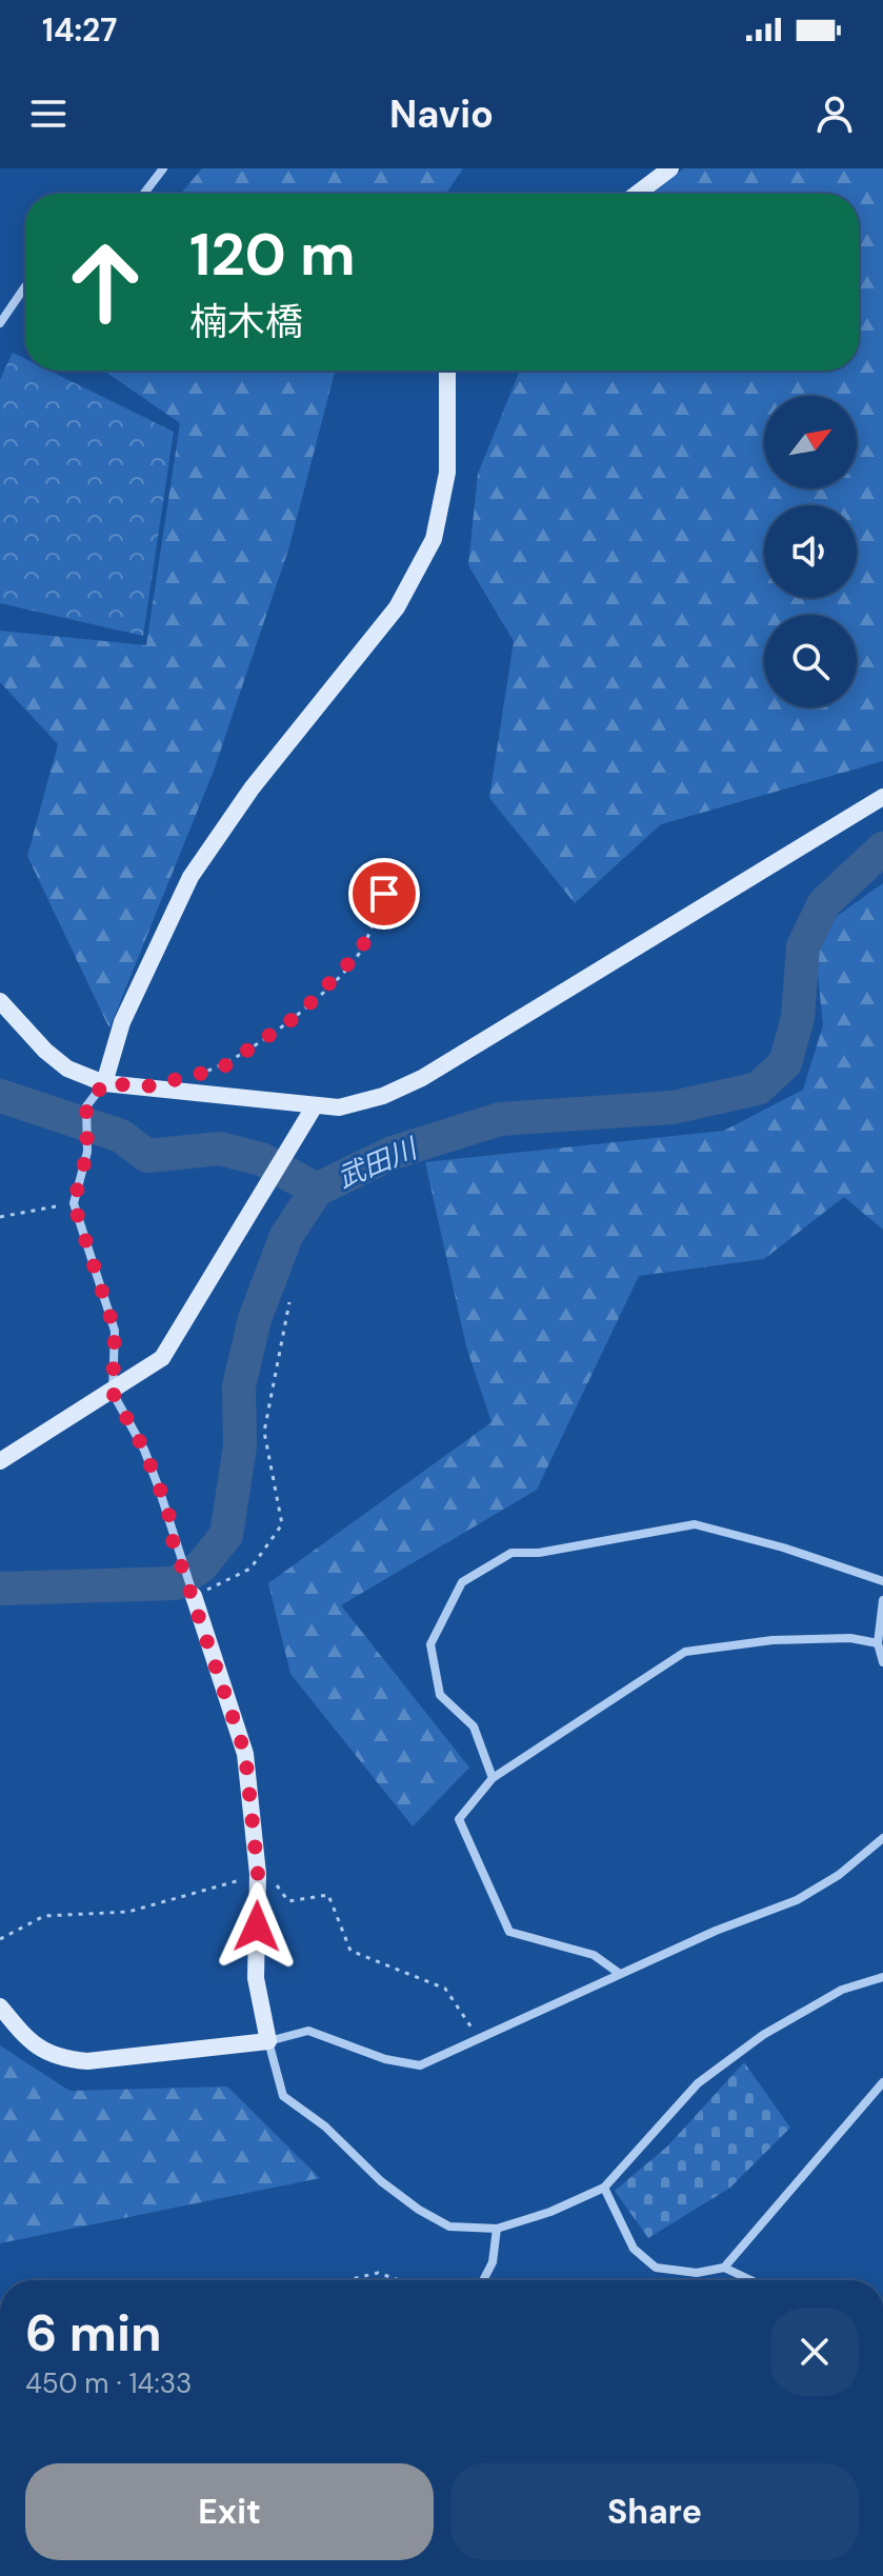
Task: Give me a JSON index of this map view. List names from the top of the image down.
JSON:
{
  "water": ["武田川"],
  "north": "top right",
  "page": {
    "status": "14:27",
    "header": "Navio",
    "turn": ["120 m", "楠木橋"],
    "heading": ["6 min", "450 m · 14:33"],
    "buttons": ["Exit", "Share"]
  }
}
